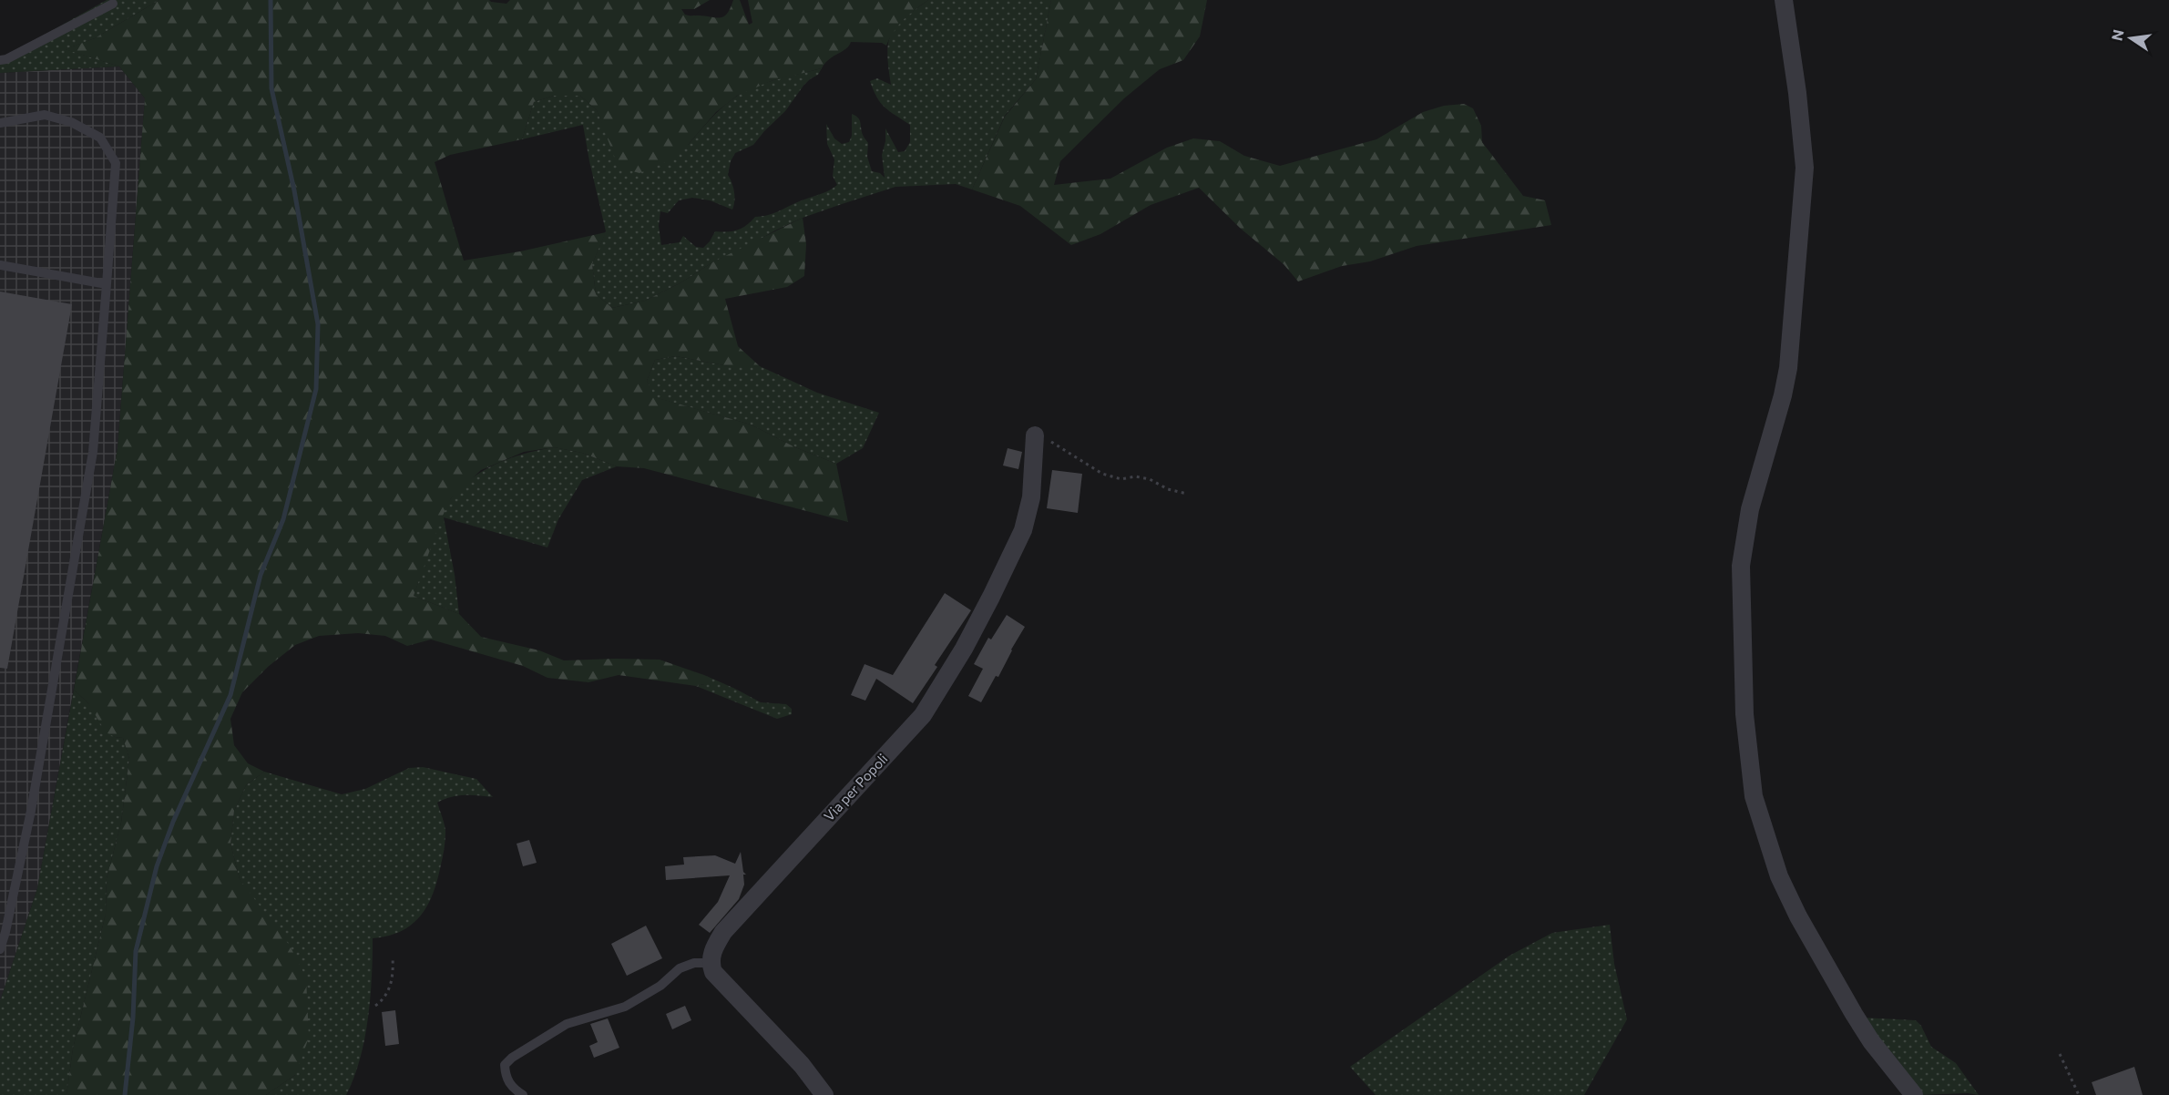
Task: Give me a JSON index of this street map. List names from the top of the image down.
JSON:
{
  "streets": {
    "street": ["Via per Popoli"]
  },
  "north": "left"
}
